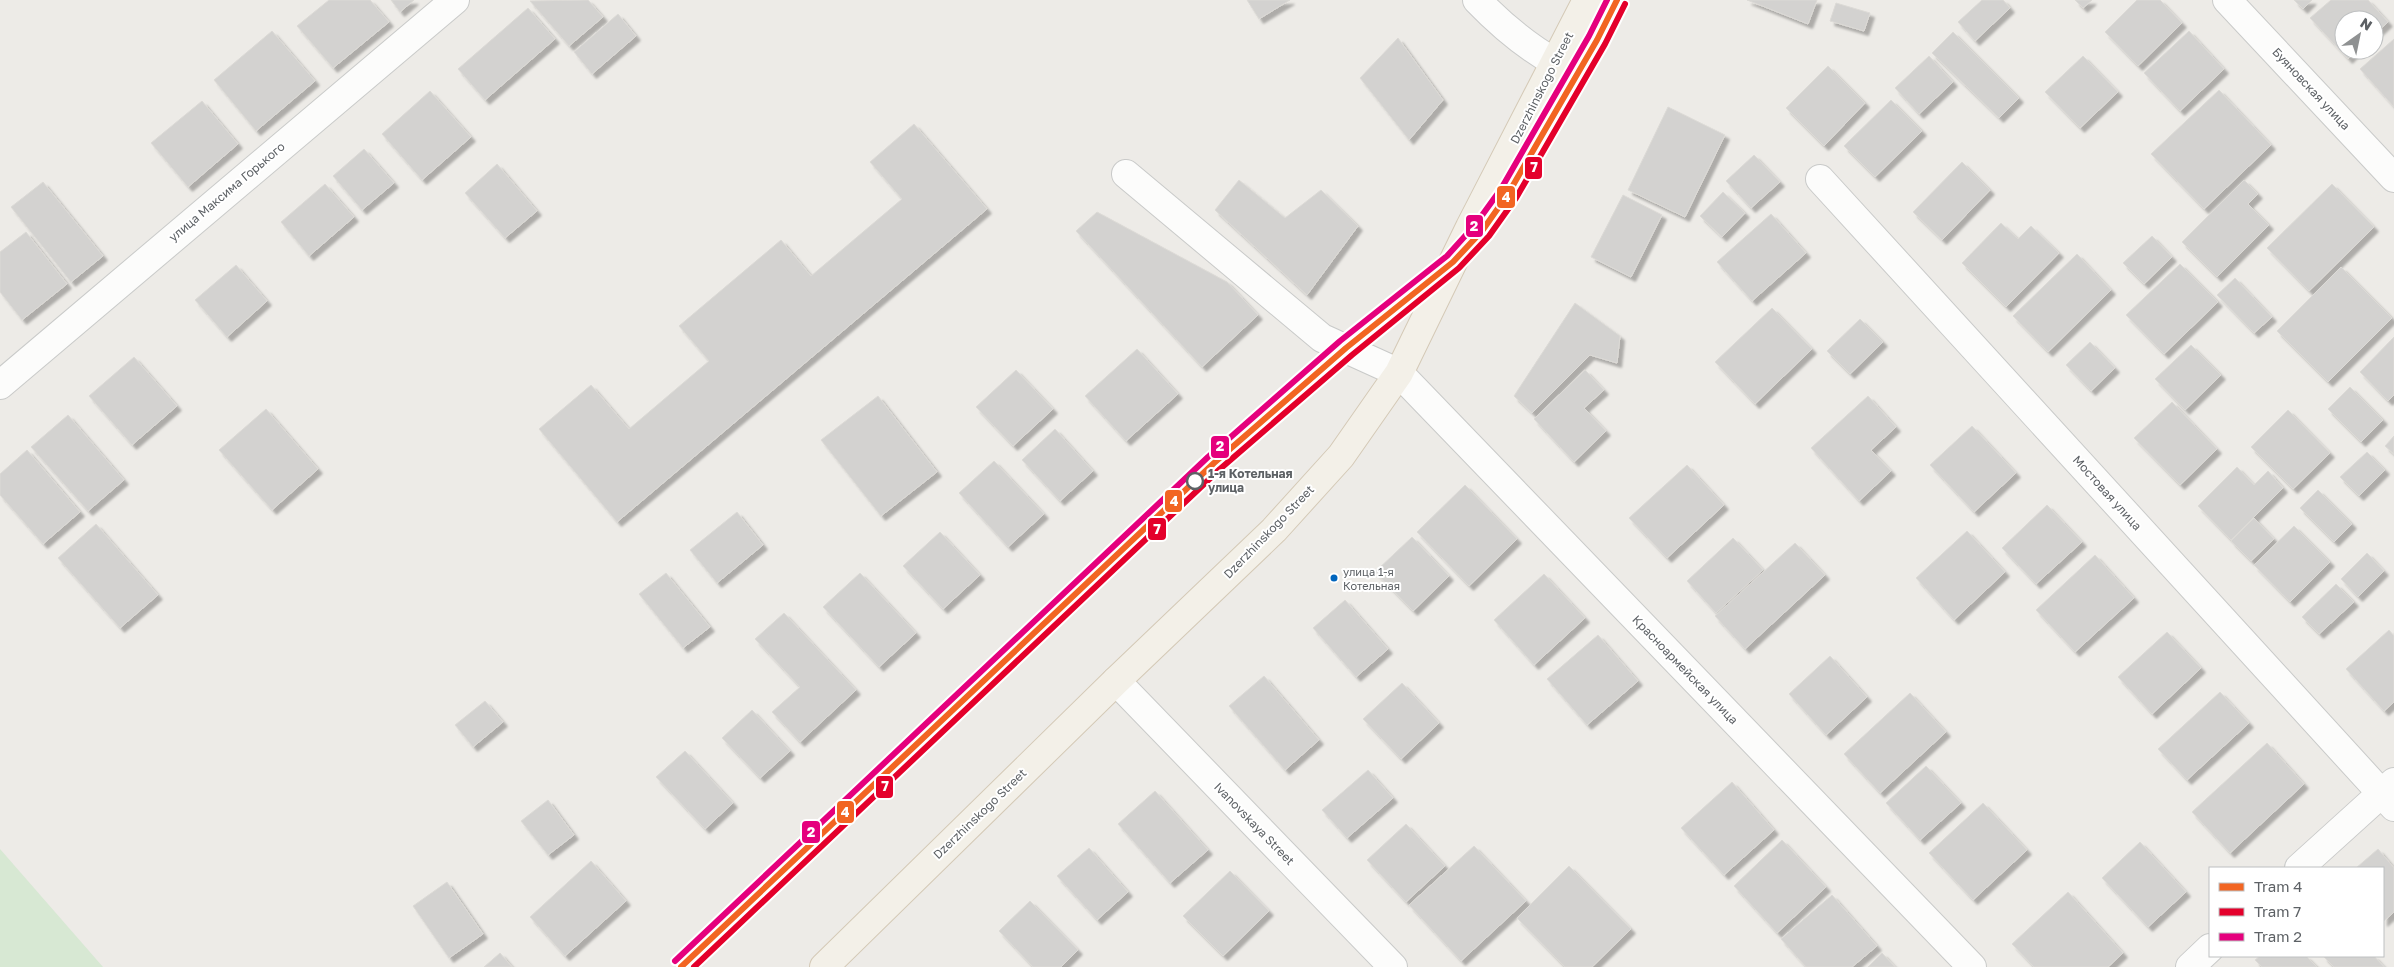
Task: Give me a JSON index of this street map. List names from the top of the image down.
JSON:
{
  "streets": {
    "main road": ["Dzerzhinskogo Street"],
    "street": [
      "Буяновская улица",
      "улица Максима Горького",
      "Мостовая улица",
      "Красноармейская улица",
      "Ivanovskaya Street"
    ]
  },
  "crossings": [
    ["Dzerzhinskogo Street", "Красноармейская улица"],
    ["Dzerzhinskogo Street", "Ivanovskaya Street"]
  ],
  "places": ["1-я Котельная улица", "улица 1-я Котельная"],
  "lines": ["tram line 4", "tram line 2", "tram line 7"],
  "legend": ["Tram 4", "Tram 7", "Tram 2"],
  "north": "top right"
}
